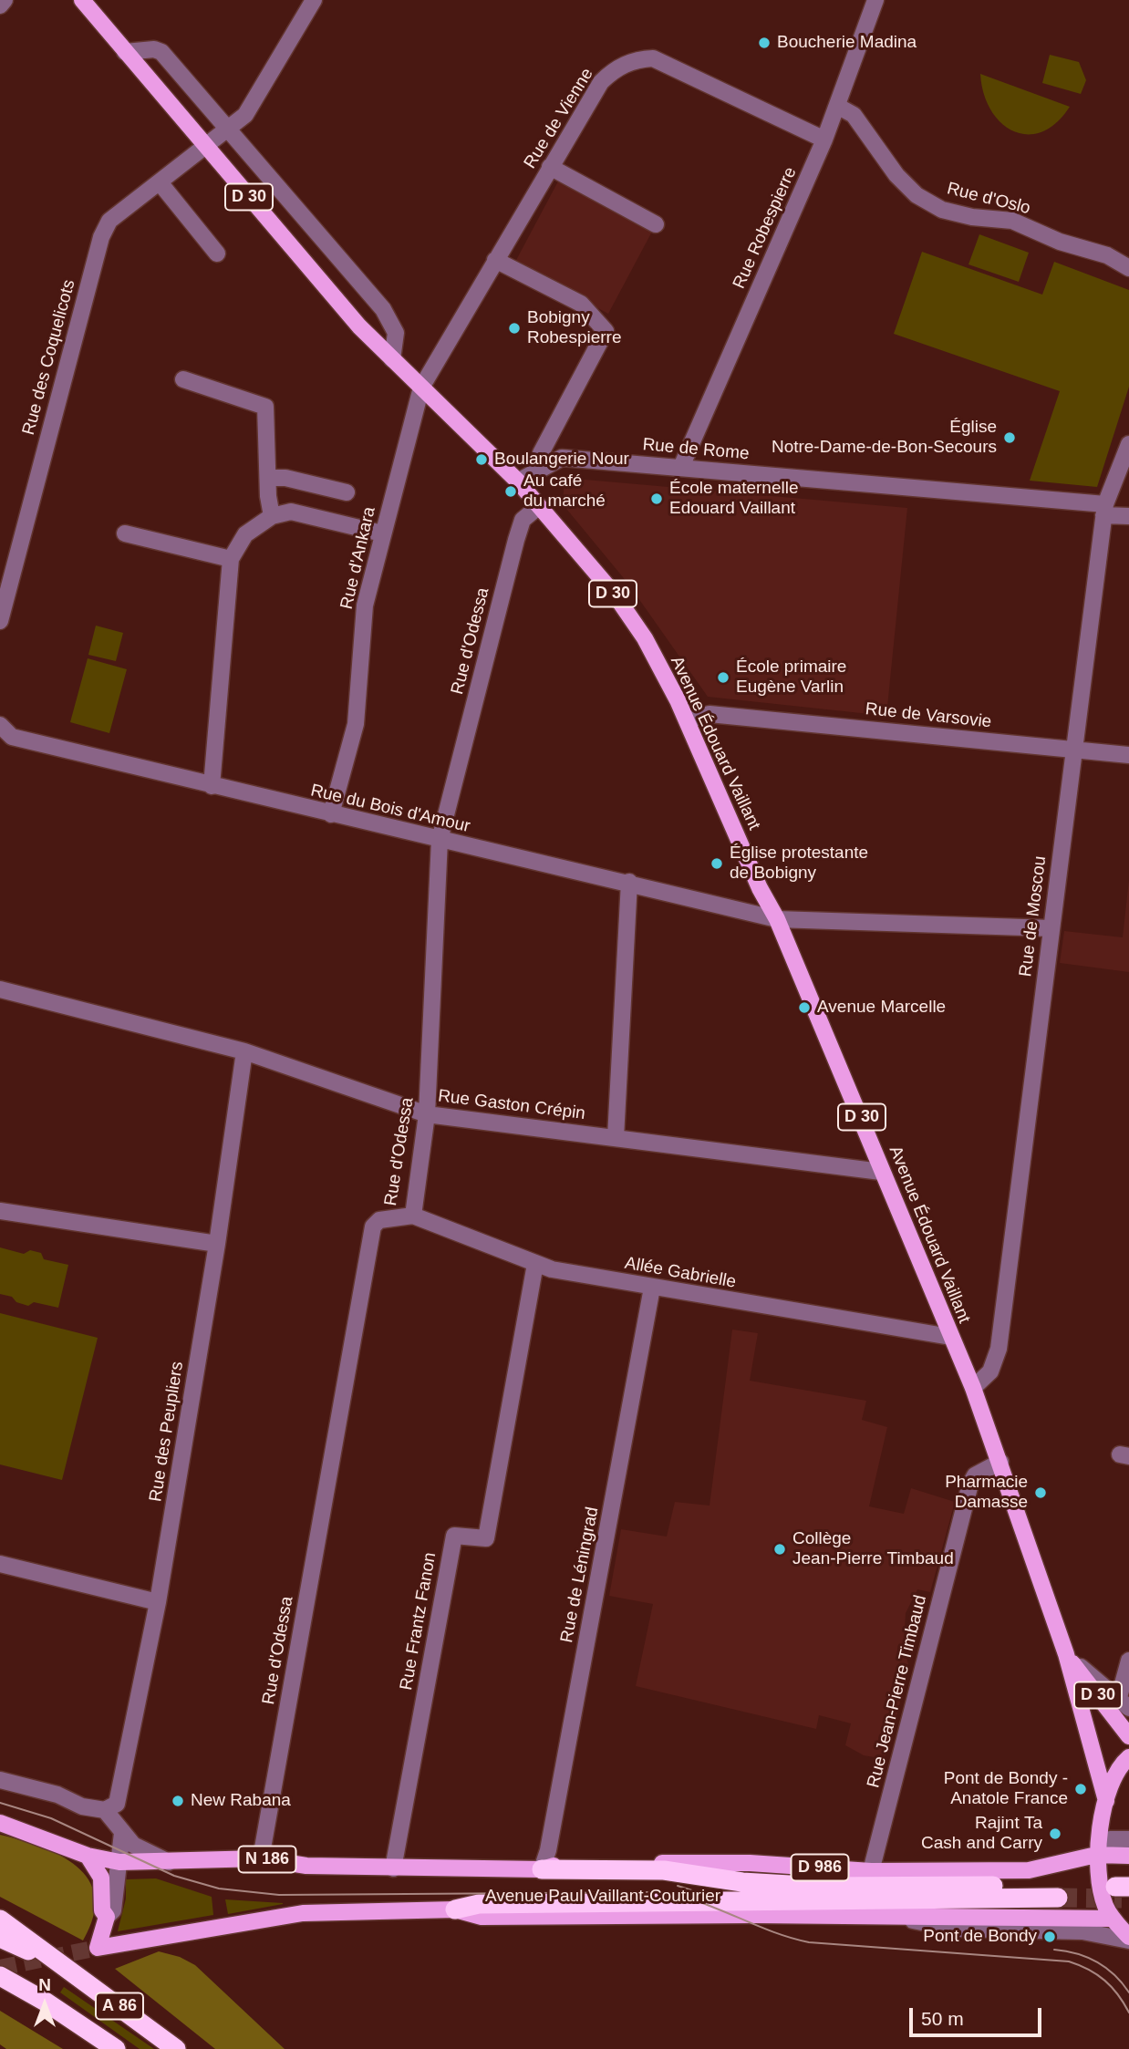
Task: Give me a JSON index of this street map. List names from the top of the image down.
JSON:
{
  "streets": {
    "highway": ["A 86"],
    "main road": [
      "D 30",
      "Avenue Édouard Vaillant",
      "N 186",
      "D 986",
      "Avenue Paul Vaillant-Couturier"
    ],
    "street": [
      "Rue de Vienne",
      "Rue d'Oslo",
      "Rue Robespierre",
      "Rue des Coquelicots",
      "Rue de Rome",
      "Rue d'Ankara",
      "Rue d'Odessa",
      "Rue de Varsovie",
      "Rue du Bois d'Amour",
      "Rue de Moscou",
      "Rue Gaston Crépin",
      "Allée Gabrielle",
      "Rue des Peupliers",
      "Rue de Léningrad",
      "Rue Frantz Fanon",
      "Rue Jean-Pierre Timbaud"
    ]
  },
  "crossings": [
    ["Rue de Vienne", "Rue Robespierre"],
    ["Rue de Vienne", "Rue d'Ankara"],
    ["Rue de Vienne", "Avenue Édouard Vaillant"],
    ["Rue d'Oslo", "Rue Robespierre"],
    ["Rue Robespierre", "Rue de Rome"],
    ["Rue des Coquelicots", "Avenue Édouard Vaillant"],
    ["Rue de Rome", "Avenue Édouard Vaillant"],
    ["Rue de Rome", "Rue de Moscou"],
    ["Rue d'Ankara", "Avenue Édouard Vaillant"],
    ["Rue d'Ankara", "Rue du Bois d'Amour"],
    ["Rue d'Odessa", "Avenue Édouard Vaillant"],
    ["Rue d'Odessa", "Rue du Bois d'Amour"],
    ["Rue d'Odessa", "Rue Gaston Crépin"],
    ["Rue d'Odessa", "Allée Gabrielle"],
    ["Rue d'Odessa", "Avenue Paul Vaillant-Couturier"],
    ["Rue de Varsovie", "Avenue Édouard Vaillant"],
    ["Rue de Varsovie", "Rue de Moscou"],
    ["Avenue Édouard Vaillant", "Rue du Bois d'Amour"],
    ["Avenue Édouard Vaillant", "Rue de Moscou"],
    ["Avenue Édouard Vaillant", "Rue Gaston Crépin"],
    ["Avenue Édouard Vaillant", "Allée Gabrielle"],
    ["Avenue Édouard Vaillant", "Rue Jean-Pierre Timbaud"],
    ["Rue Gaston Crépin", "Rue des Peupliers"],
    ["Allée Gabrielle", "Rue de Léningrad"],
    ["Allée Gabrielle", "Rue Frantz Fanon"],
    ["Rue des Peupliers", "Avenue Paul Vaillant-Couturier"],
    ["Rue de Léningrad", "Avenue Paul Vaillant-Couturier"],
    ["Rue Frantz Fanon", "Avenue Paul Vaillant-Couturier"],
    ["Rue Jean-Pierre Timbaud", "Avenue Paul Vaillant-Couturier"],
    ["D 986", "Avenue Paul Vaillant-Couturier"]
  ],
  "places": [
    "Boucherie Madina",
    "Bobigny Robespierre",
    "Église Notre-Dame-de-Bon-Secours",
    "Boulangerie Nour",
    "Au café du marché",
    "École maternelle Edouard Vaillant",
    "École primaire Eugène Varlin",
    "Église protestante de Bobigny",
    "Avenue Marcelle",
    "Pharmacie Damasse",
    "Collège Jean-Pierre Timbaud",
    "Pont de Bondy - Anatole France",
    "New Rabana",
    "Rajint Ta Cash and Carry",
    "Pont de Bondy"
  ],
  "scale_bar": "50 m",
  "north": "top"
}
